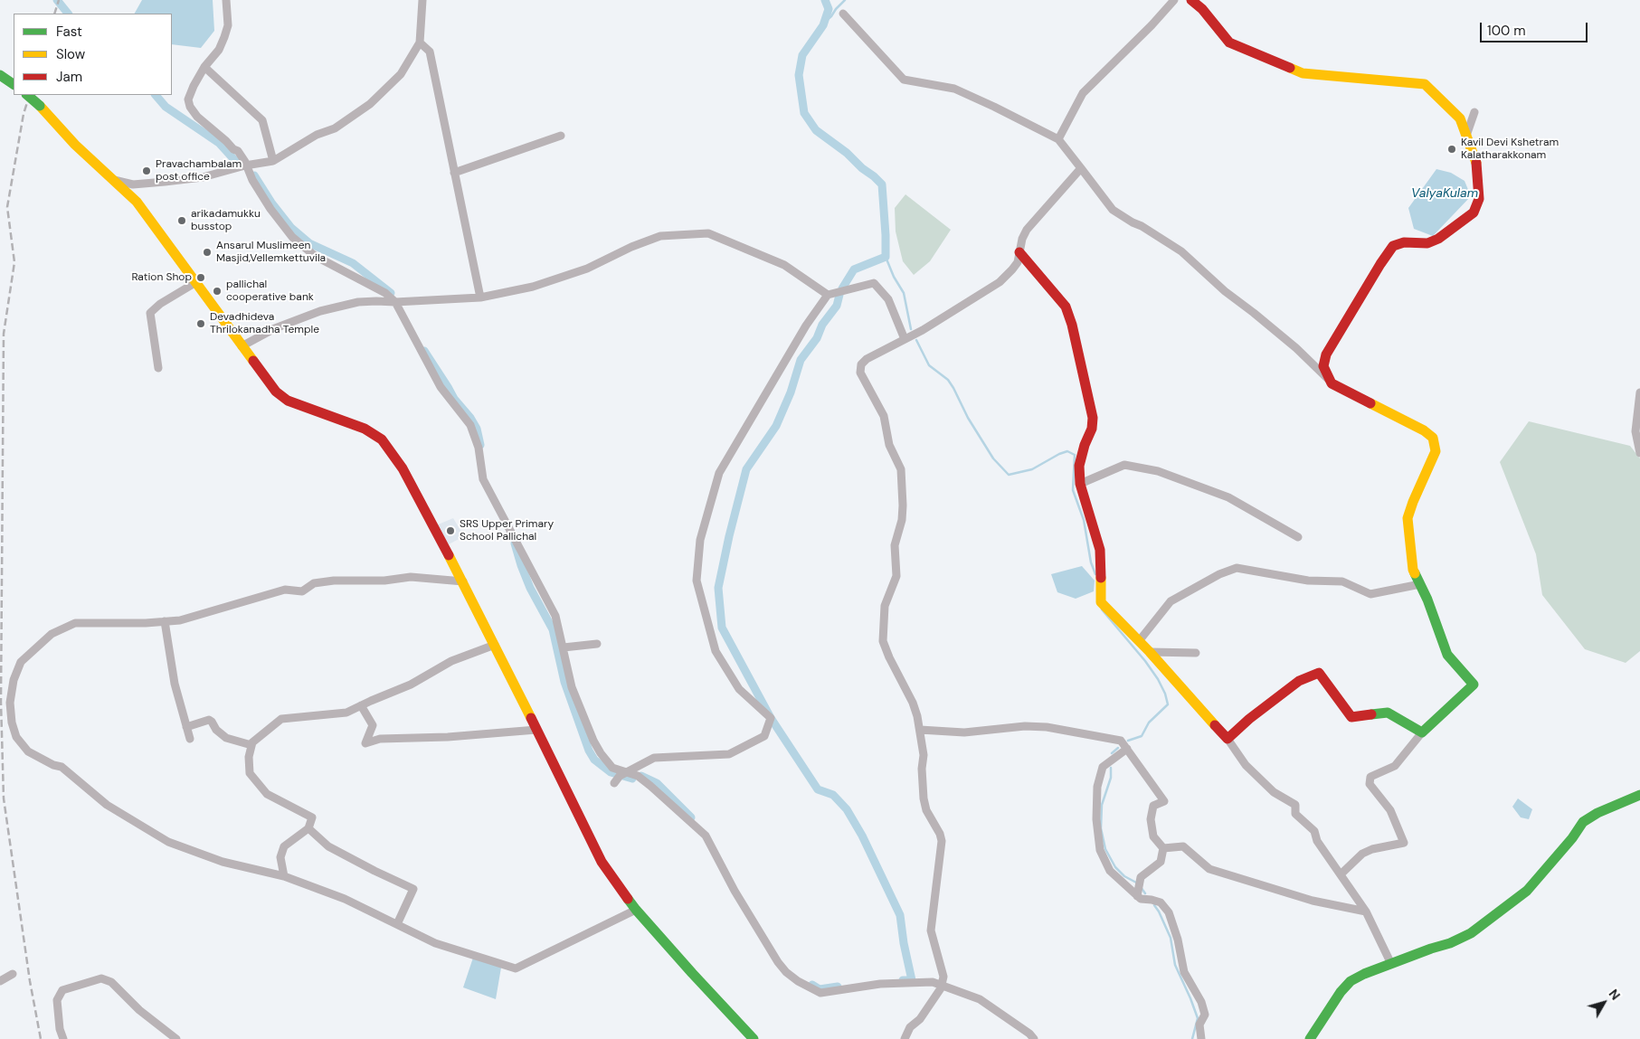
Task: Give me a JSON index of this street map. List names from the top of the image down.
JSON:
{
  "water": ["ValyaKulam"],
  "places": [
    "Kavil Devi Kshetram Kalatharakkonam",
    "Pravachambalam post office",
    "arikadamukku busstop",
    "Ansarul Muslimeen Masjid,Vellemkettuvila",
    "Ration Shop",
    "pallichal cooperative bank",
    "Devadhideva Thrilokanadha Temple",
    "SRS Upper Primary School Pallichal"
  ],
  "legend": ["Fast", "Slow", "Jam"],
  "scale_bar": "100 m",
  "north": "top right"
}
